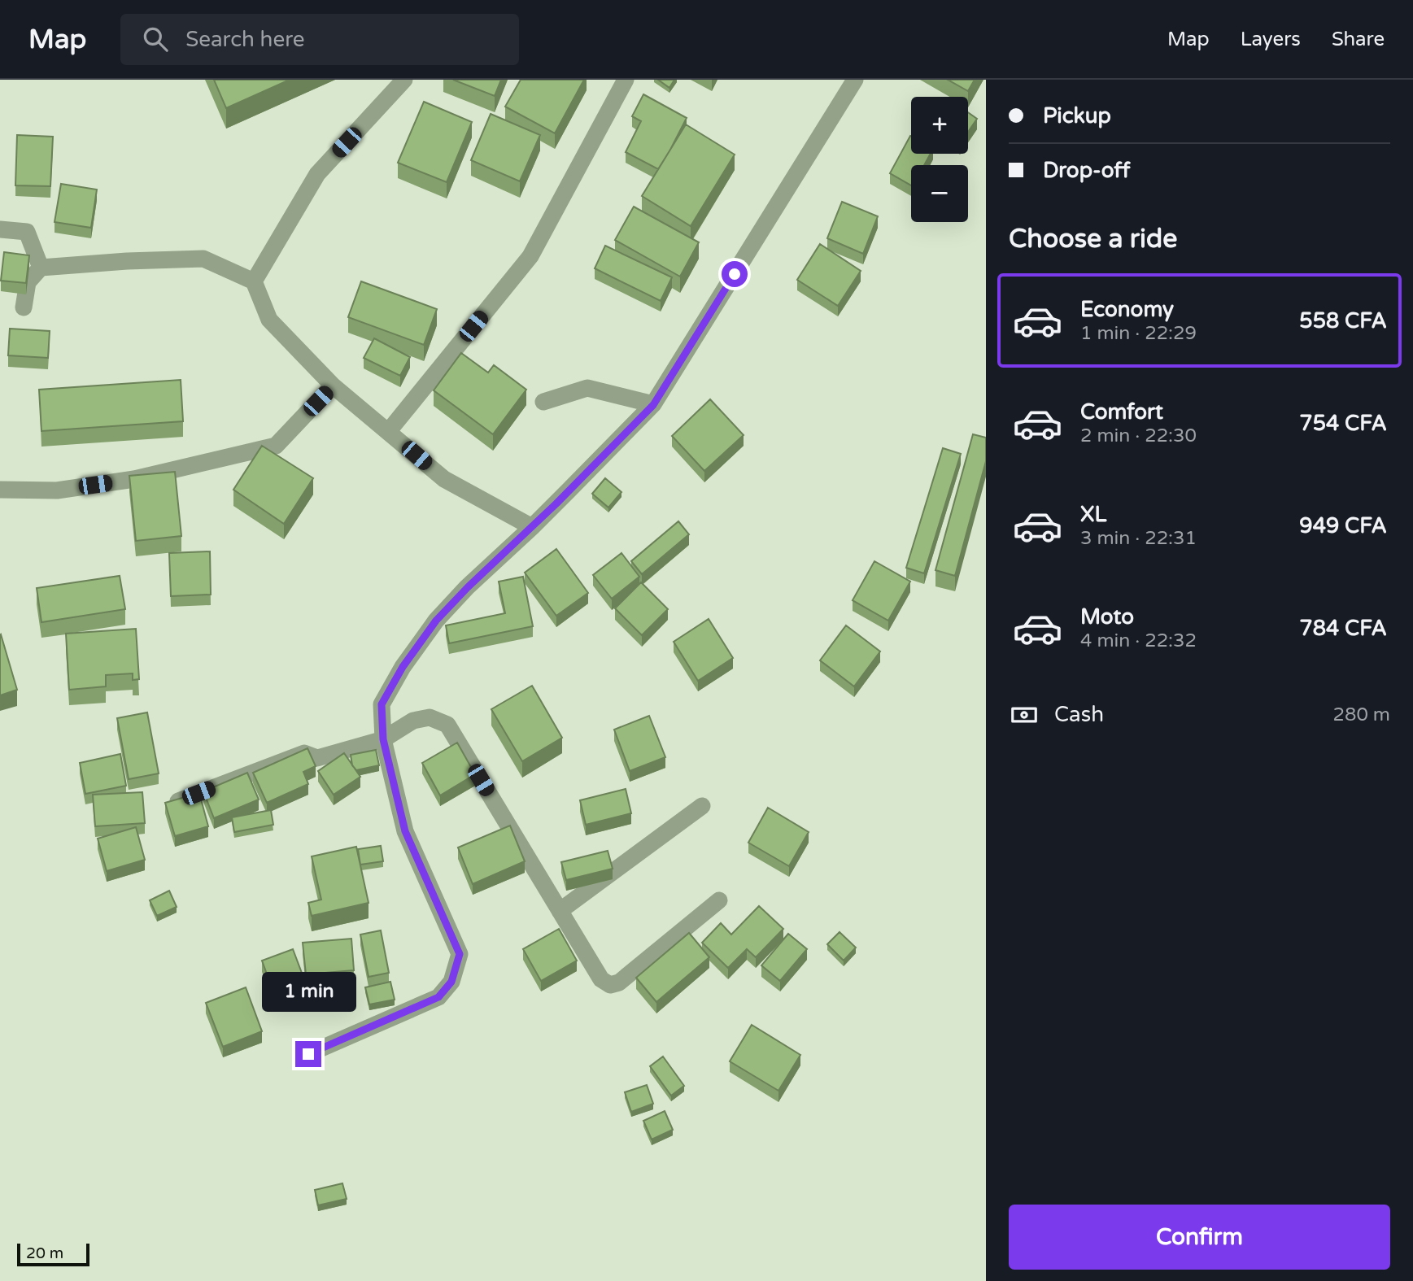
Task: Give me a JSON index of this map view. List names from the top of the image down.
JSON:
{
  "scale_bar": "20 m",
  "page": {
    "header": "Map",
    "search": "Search here",
    "nav": ["Map", "Layers", "Share"],
    "banner": ["Pickup", "Drop-off"],
    "map_buttons": ["+", "−"],
    "heading": "Choose a ride",
    "list": [
      {
        "name": "Economy",
        "note": "1 min · 22:29",
        "value": "558 CFA"
      },
      {
        "name": "Comfort",
        "note": "2 min · 22:30",
        "value": "754 CFA"
      },
      {
        "name": "XL",
        "note": "3 min · 22:31",
        "value": "949 CFA"
      },
      {
        "name": "Moto",
        "note": "4 min · 22:32",
        "value": "784 CFA"
      }
    ],
    "pay": ["Cash", "280 m"],
    "bubble": "1 min",
    "buttons": "Confirm",
    "scale": "20 m"
  }
}
